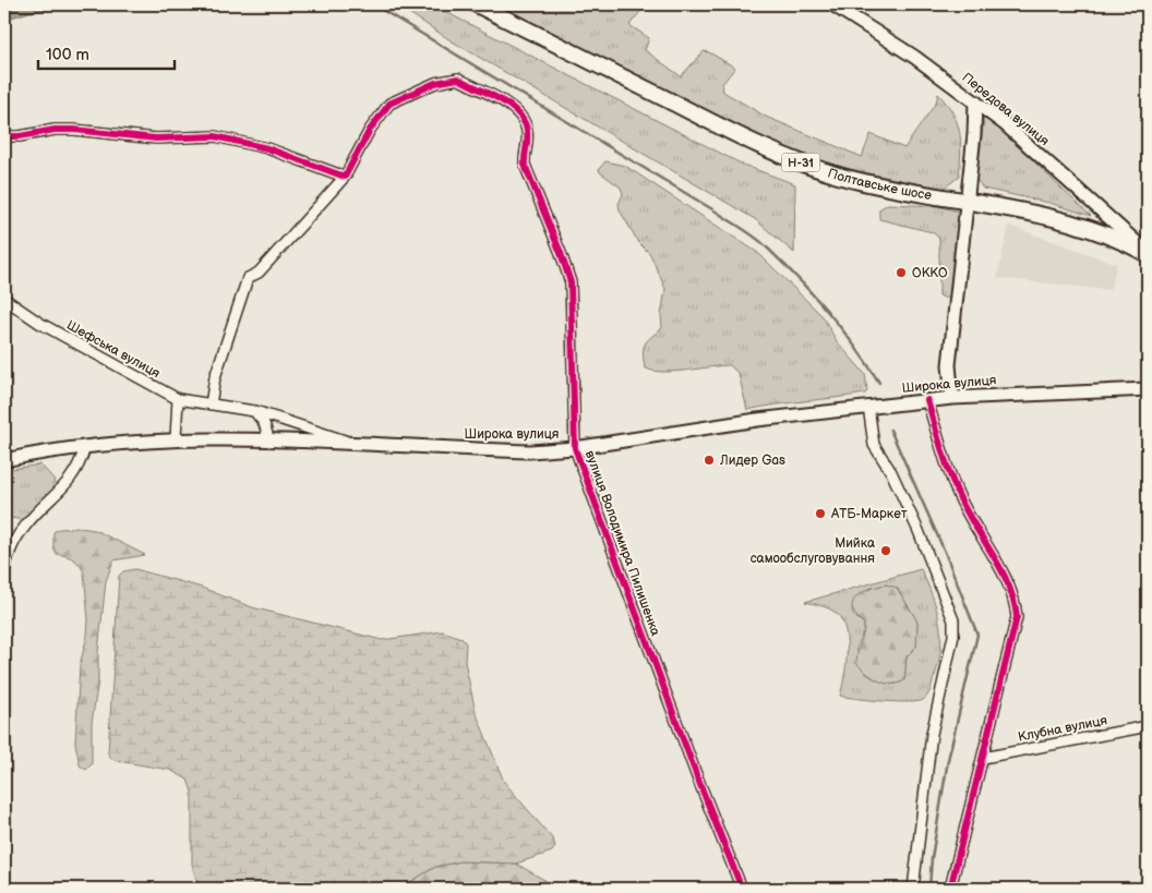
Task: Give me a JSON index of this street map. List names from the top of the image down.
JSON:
{
  "streets": {
    "main road": [
      "Передова вулиця",
      "Н-31",
      "Полтавське шосе",
      "Широка вулиця"
    ],
    "street": ["Шефська вулиця", "вулиця Володимира Пилишенка", "Клубна вулиця"]
  },
  "crossings": [
    ["Передова вулиця", "Полтавське шосе"],
    ["Шефська вулиця", "Широка вулиця"],
    ["Широка вулиця", "вулиця Володимира Пилишенка"]
  ],
  "places": [
    "ОККО",
    "Лидер Gas",
    "АТБ-Маркет",
    "Мийка самообслуговування"
  ],
  "scale_bar": "100 m"
}
